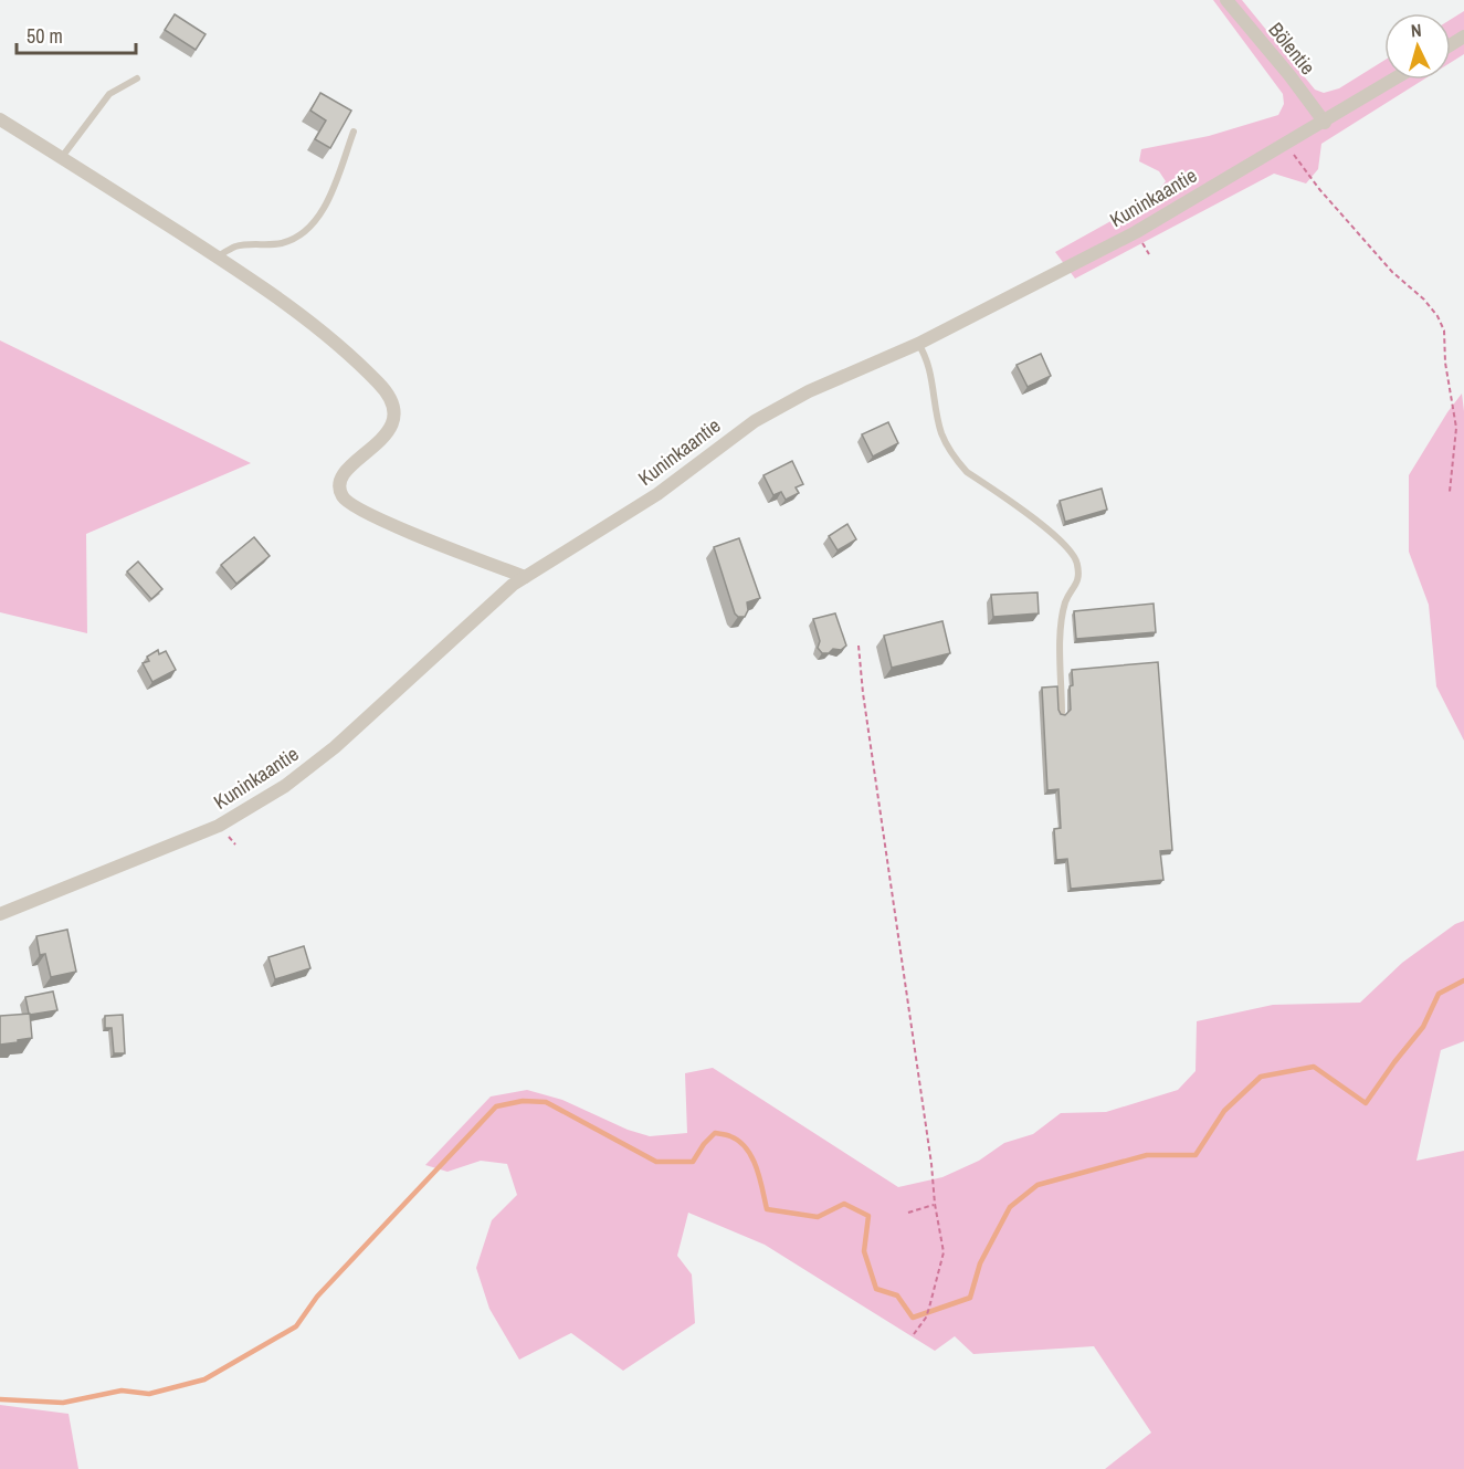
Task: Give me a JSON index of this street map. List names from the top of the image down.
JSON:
{
  "streets": {
    "street": ["Bölentie", "Kuninkaantie"]
  },
  "crossings": [
    ["Bölentie", "Kuninkaantie"]
  ],
  "scale_bar": "50 m",
  "north": "top"
}
